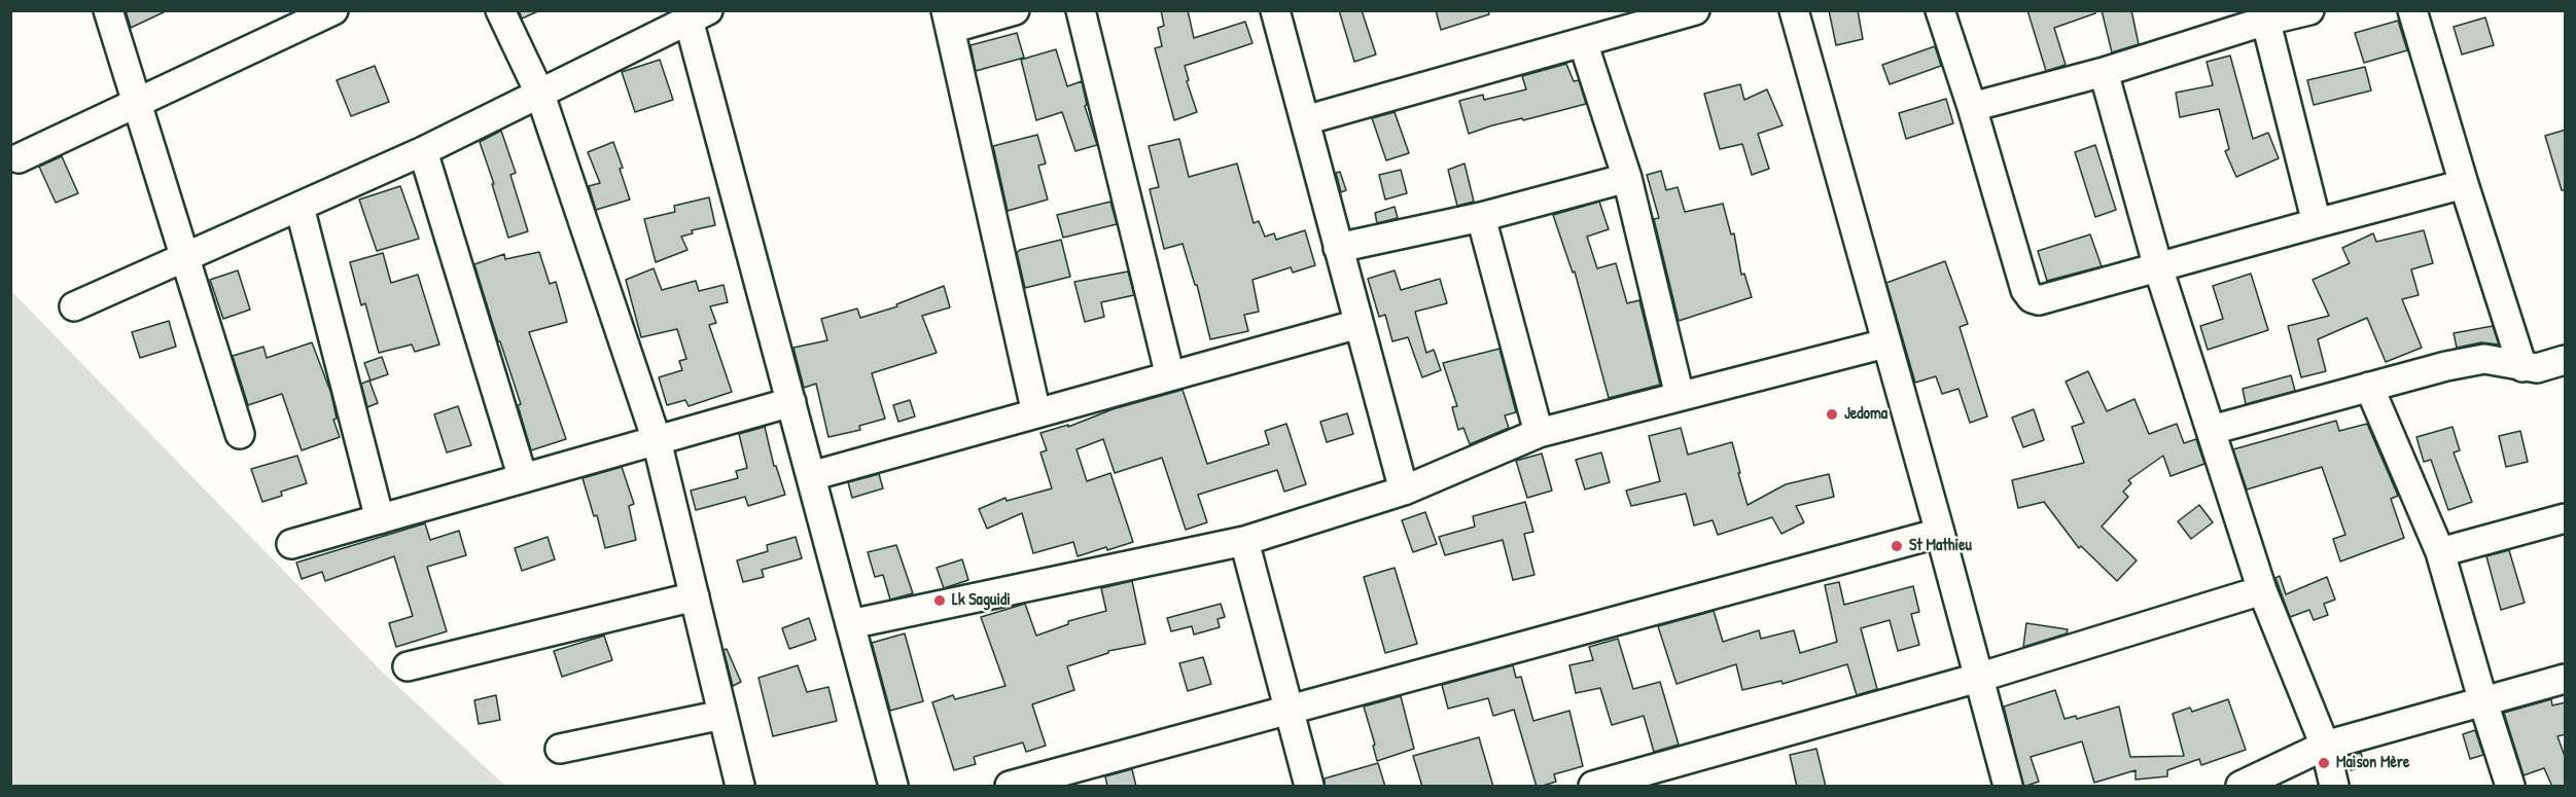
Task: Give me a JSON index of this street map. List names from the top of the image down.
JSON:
{
  "places": [
    "Jedoma",
    "St Mathieu",
    "Lk Saguidi",
    "Maison Mère"
  ]
}
